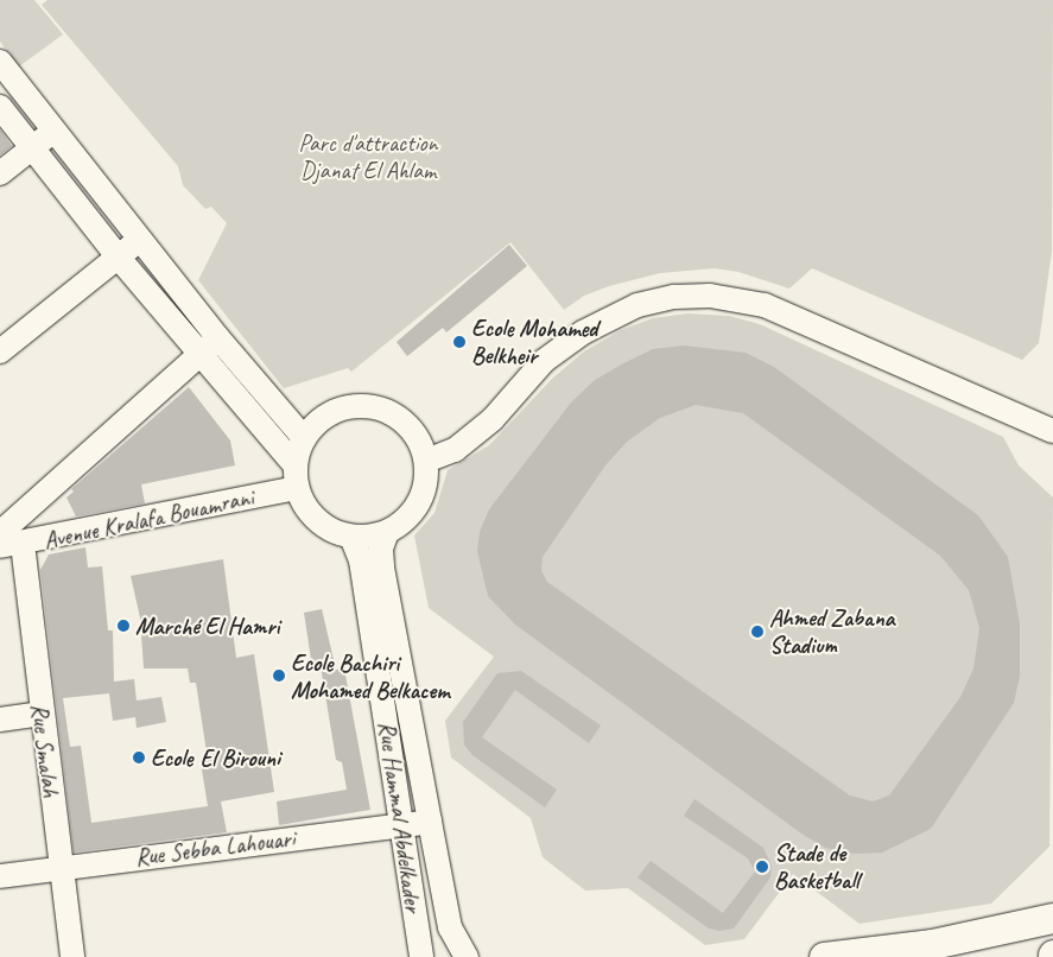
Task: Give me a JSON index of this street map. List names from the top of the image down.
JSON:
{
  "streets": {
    "street": [
      "Avenue Kralafa Bouamrani",
      "Rue Smalah",
      "Rue Hammal Abdelkader",
      "Rue Sebba Lahouari"
    ]
  },
  "crossings": [
    ["Avenue Kralafa Bouamrani", "Rue Smalah"],
    ["Avenue Kralafa Bouamrani", "Rue Hammal Abdelkader"],
    ["Rue Smalah", "Rue Sebba Lahouari"],
    ["Rue Hammal Abdelkader", "Rue Sebba Lahouari"]
  ],
  "parks": ["Parc d'attraction Djanat El Ahlam"],
  "places": [
    "Ecole Mohamed Belkheir",
    "Marché El Hamri",
    "Ahmed Zabana Stadium",
    "Ecole Bachiri Mohamed Belkacem",
    "Ecole El Birouni",
    "Stade de Basketball"
  ]
}
